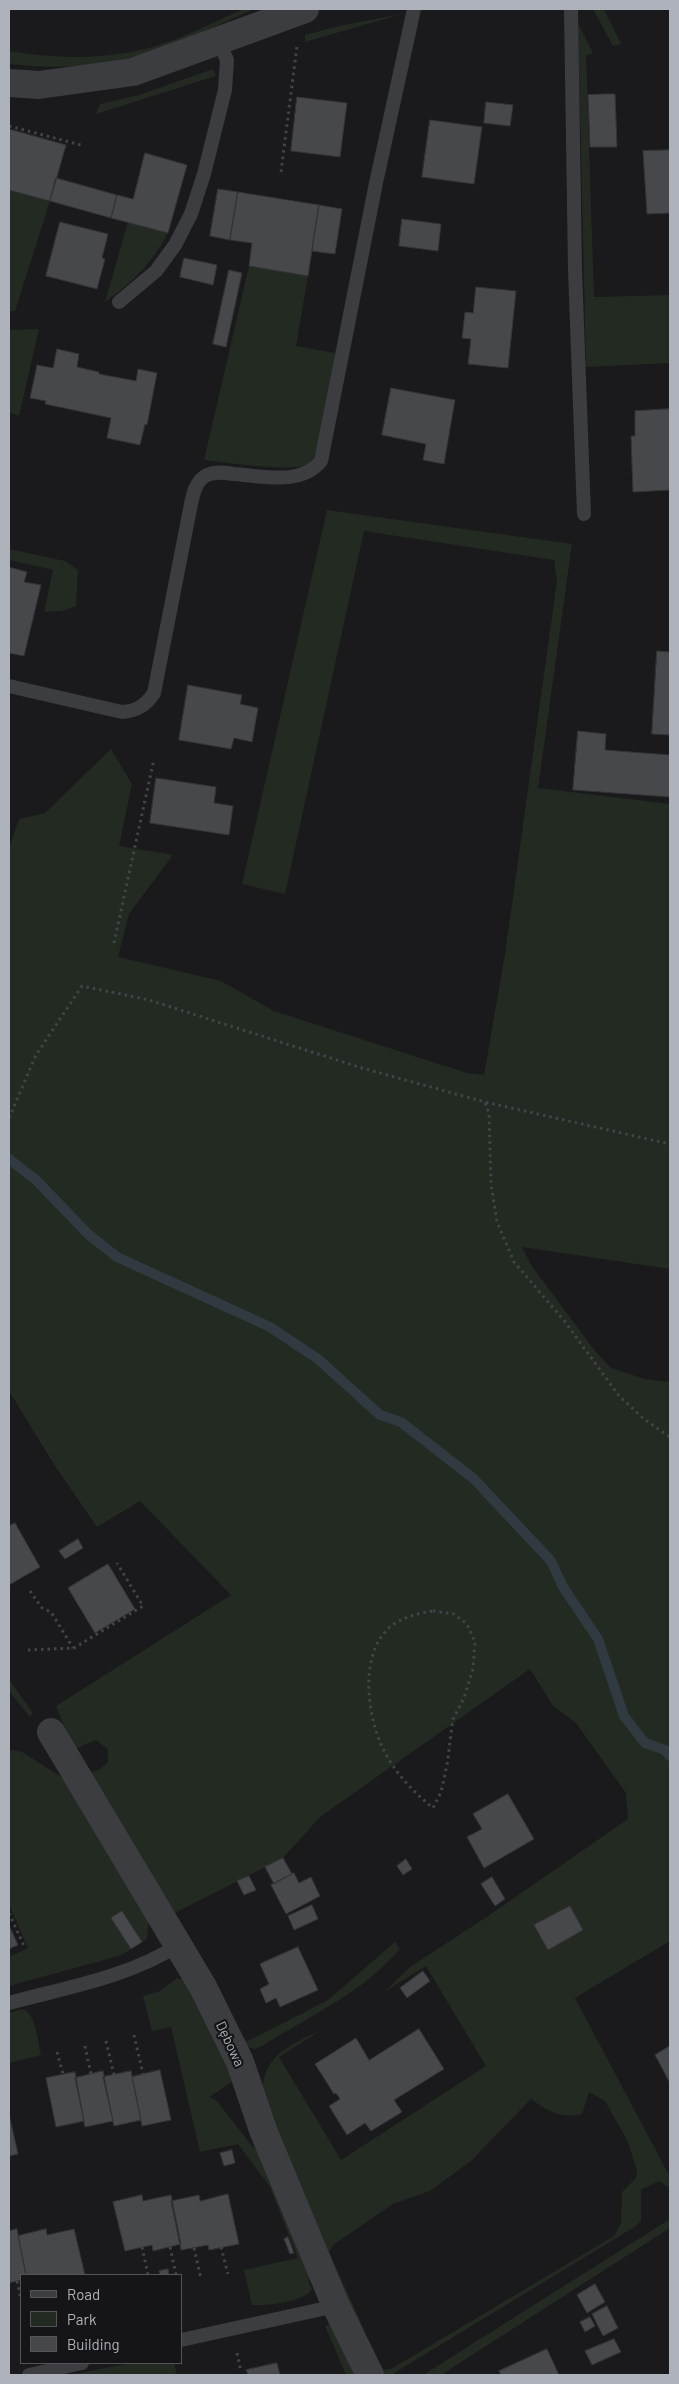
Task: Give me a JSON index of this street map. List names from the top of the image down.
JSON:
{
  "streets": {
    "street": ["Dębowa"]
  },
  "legend": ["Road", "Park", "Building"]
}
